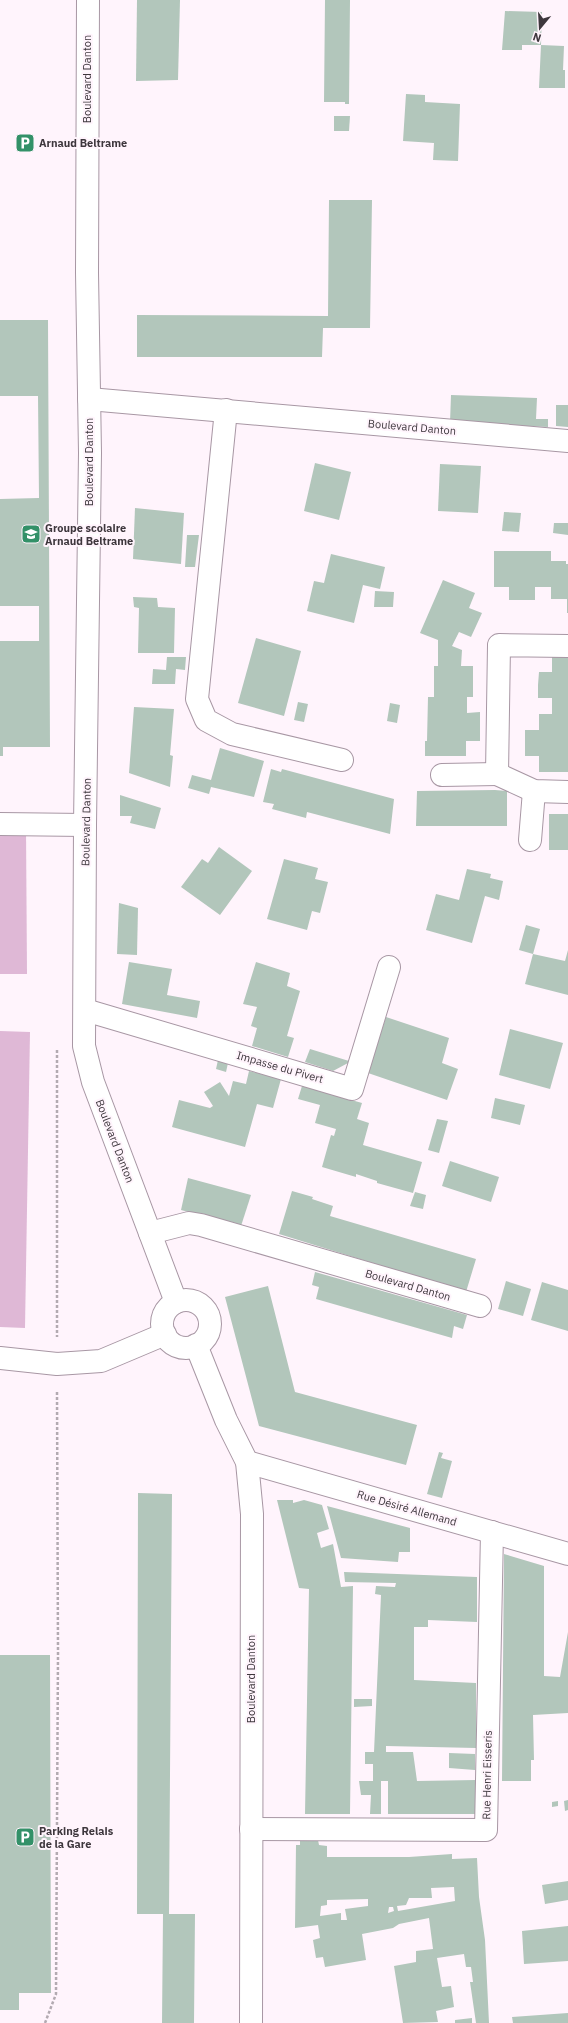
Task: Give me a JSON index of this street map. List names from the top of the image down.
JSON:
{
  "streets": {
    "street": [
      "Boulevard Danton",
      "Impasse du Pivert",
      "Rue Désiré Allemand",
      "Rue Henri Eisseris"
    ]
  },
  "crossings": [
    ["Boulevard Danton", "Impasse du Pivert"],
    ["Boulevard Danton", "Rue Désiré Allemand"],
    ["Boulevard Danton", "Rue Henri Eisseris"],
    ["Rue Désiré Allemand", "Rue Henri Eisseris"]
  ],
  "places": {
    "parking": ["Arnaud Beltrame", "Parking Relais de la Gare"],
    "school or university": ["Groupe scolaire Arnaud Beltrame"]
  },
  "north": "bottom"
}
